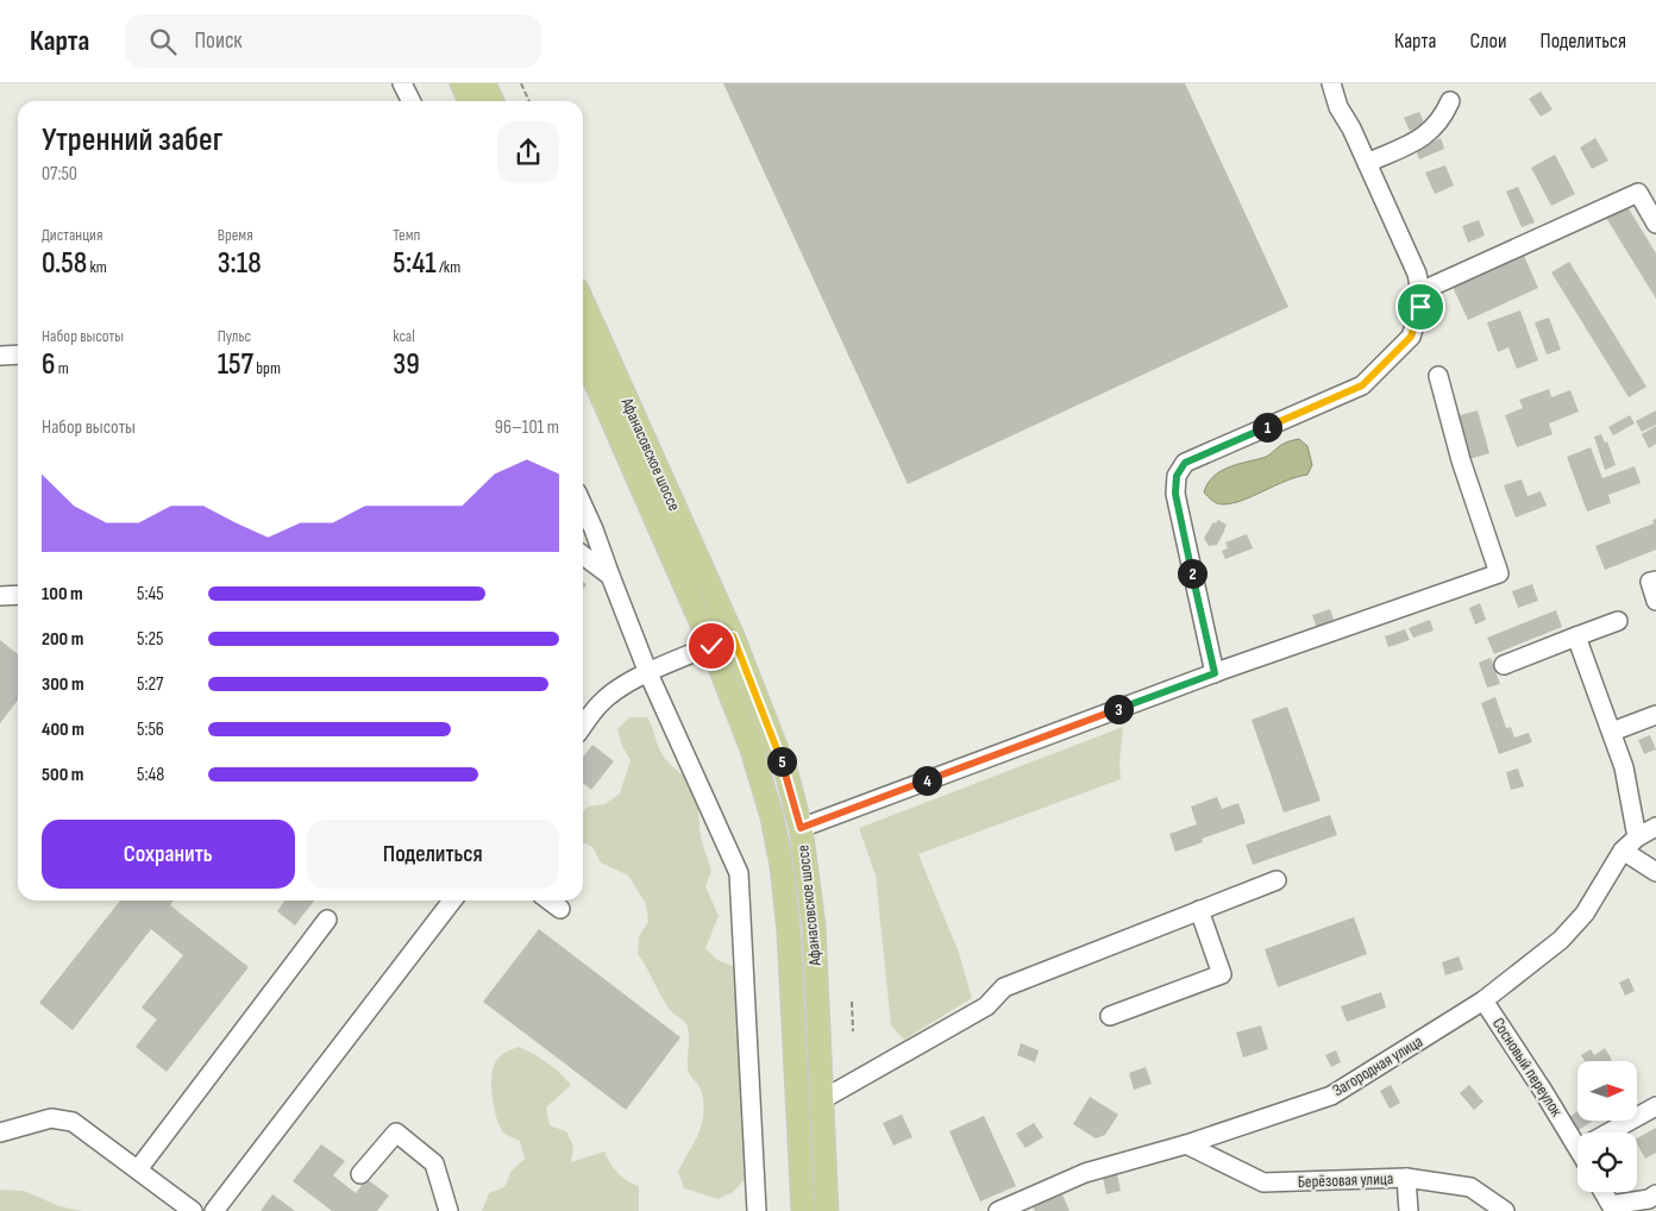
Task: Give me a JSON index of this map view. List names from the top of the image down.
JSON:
{
  "streets": {
    "main road": ["Афанасовское шоссе"],
    "street": ["Загородная улица", "Сосновый переулок", "Берёзовая улица"]
  },
  "crossings": [
    ["Загородная улица", "Сосновый переулок"],
    ["Загородная улица", "Берёзовая улица"]
  ],
  "north": "right",
  "page": {
    "header": "Карта",
    "search": "Поиск",
    "nav": ["Карта", "Слои", "Поделиться"],
    "heading": ["Утренний забег", "07:50"],
    "stats": [
      ["Дистанция", "0.58 km"],
      ["Время", "3:18"],
      ["Темп", "5:41 /km"],
      ["Набор высоты", "6 m"],
      ["Пульс", "157 bpm"],
      ["kcal", "39"]
    ],
    "chart": ["Набор высоты", "96–101 m"],
    "pins": [
      "1",
      "2",
      "3",
      "5",
      "4"
    ],
    "list": [
      {
        "name": "100 m",
        "note": "5:45"
      },
      {
        "name": "200 m",
        "note": "5:25"
      },
      {
        "name": "300 m",
        "note": "5:27"
      },
      {
        "name": "400 m",
        "note": "5:56"
      },
      {
        "name": "500 m",
        "note": "5:48"
      }
    ],
    "buttons": ["Сохранить", "Поделиться"]
  }
}
